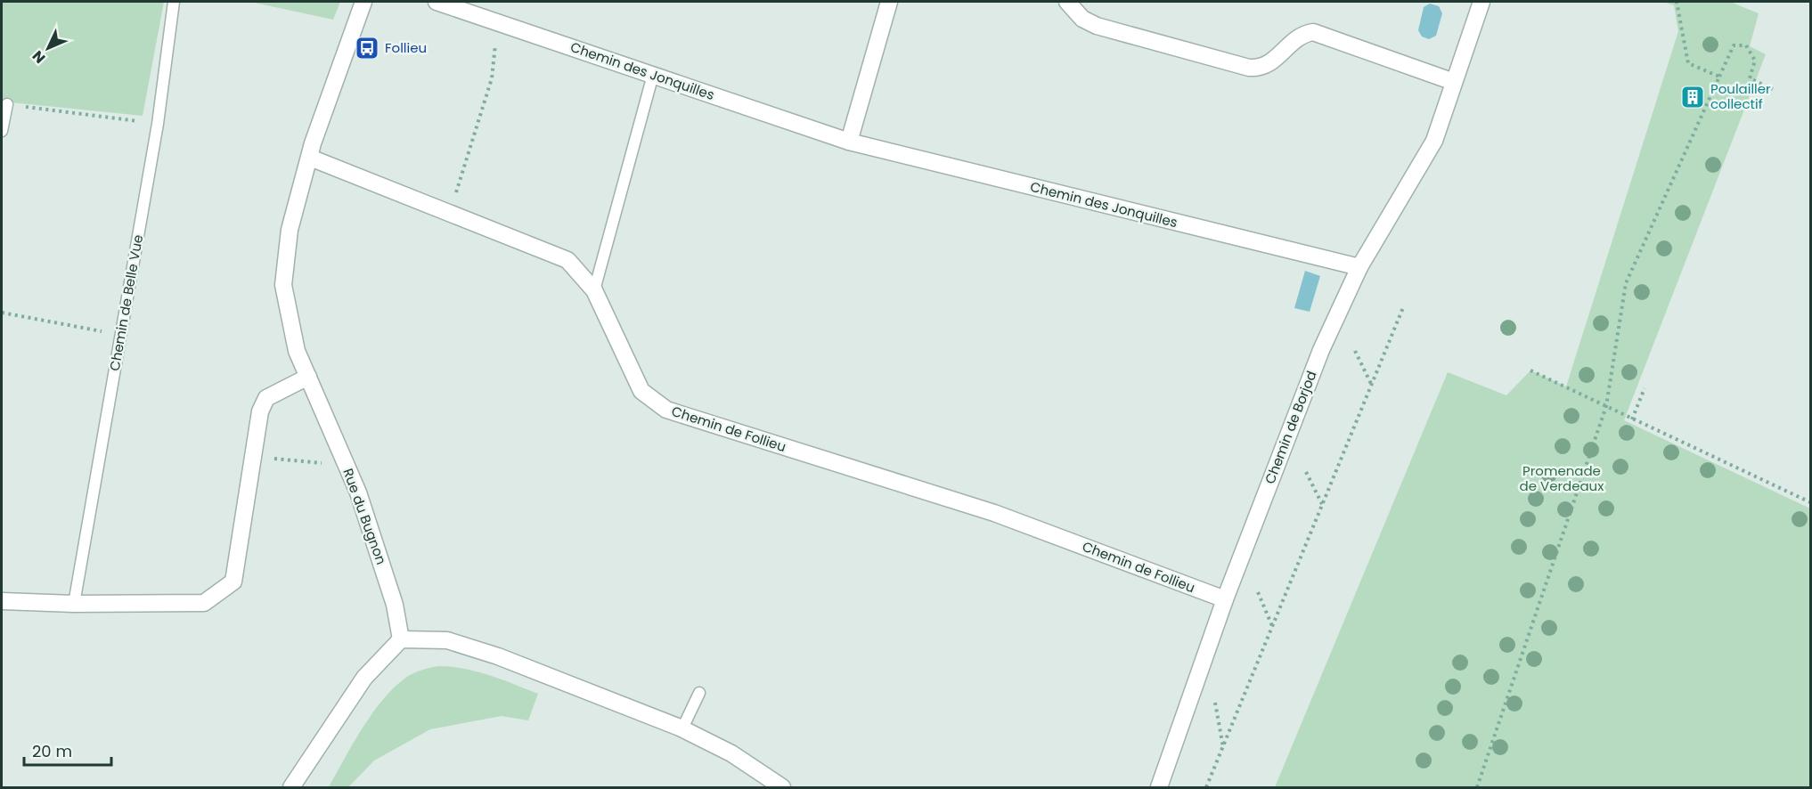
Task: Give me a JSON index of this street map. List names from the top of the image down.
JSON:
{
  "streets": {
    "street": [
      "Chemin des Jonquilles",
      "Chemin de Borjod",
      "Chemin de Follieu",
      "Rue du Bugnon"
    ],
    "lane": ["Chemin de Belle Vue"]
  },
  "crossings": [
    ["Chemin des Jonquilles", "Chemin de Borjod"],
    ["Chemin de Borjod", "Chemin de Follieu"],
    ["Chemin de Follieu", "Rue du Bugnon"]
  ],
  "parks": ["Promenade de Verdeaux"],
  "places": {
    "bus stop": ["Follieu"],
    "building": ["Poulailler collectif"]
  },
  "scale_bar": "20 m",
  "north": "bottom left"
}
